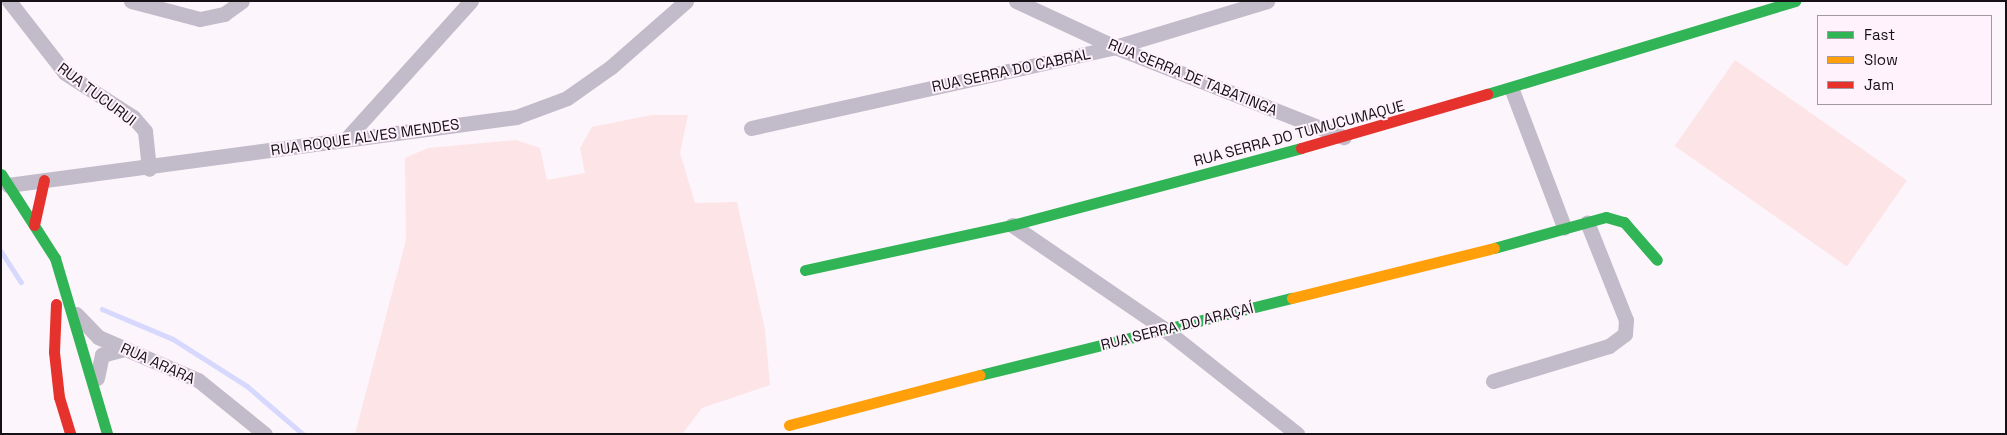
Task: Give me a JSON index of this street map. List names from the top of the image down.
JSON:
{
  "streets": {
    "main road": ["RUA SERRA DO TUMUCUMAQUE", "RUA SERRA DO ARAÇAÍ"],
    "street": [
      "RUA SERRA DO CABRAL",
      "RUA SERRA DE TABATINGA",
      "RUA TUCURUI",
      "RUA ROQUE ALVES MENDES",
      "RUA ARARA"
    ]
  },
  "crossings": [
    ["RUA SERRA DO CABRAL", "RUA SERRA DE TABATINGA"],
    ["RUA SERRA DE TABATINGA", "RUA SERRA DO TUMUCUMAQUE"],
    ["RUA TUCURUI", "RUA ROQUE ALVES MENDES"]
  ],
  "legend": ["Fast", "Slow", "Jam"]
}
